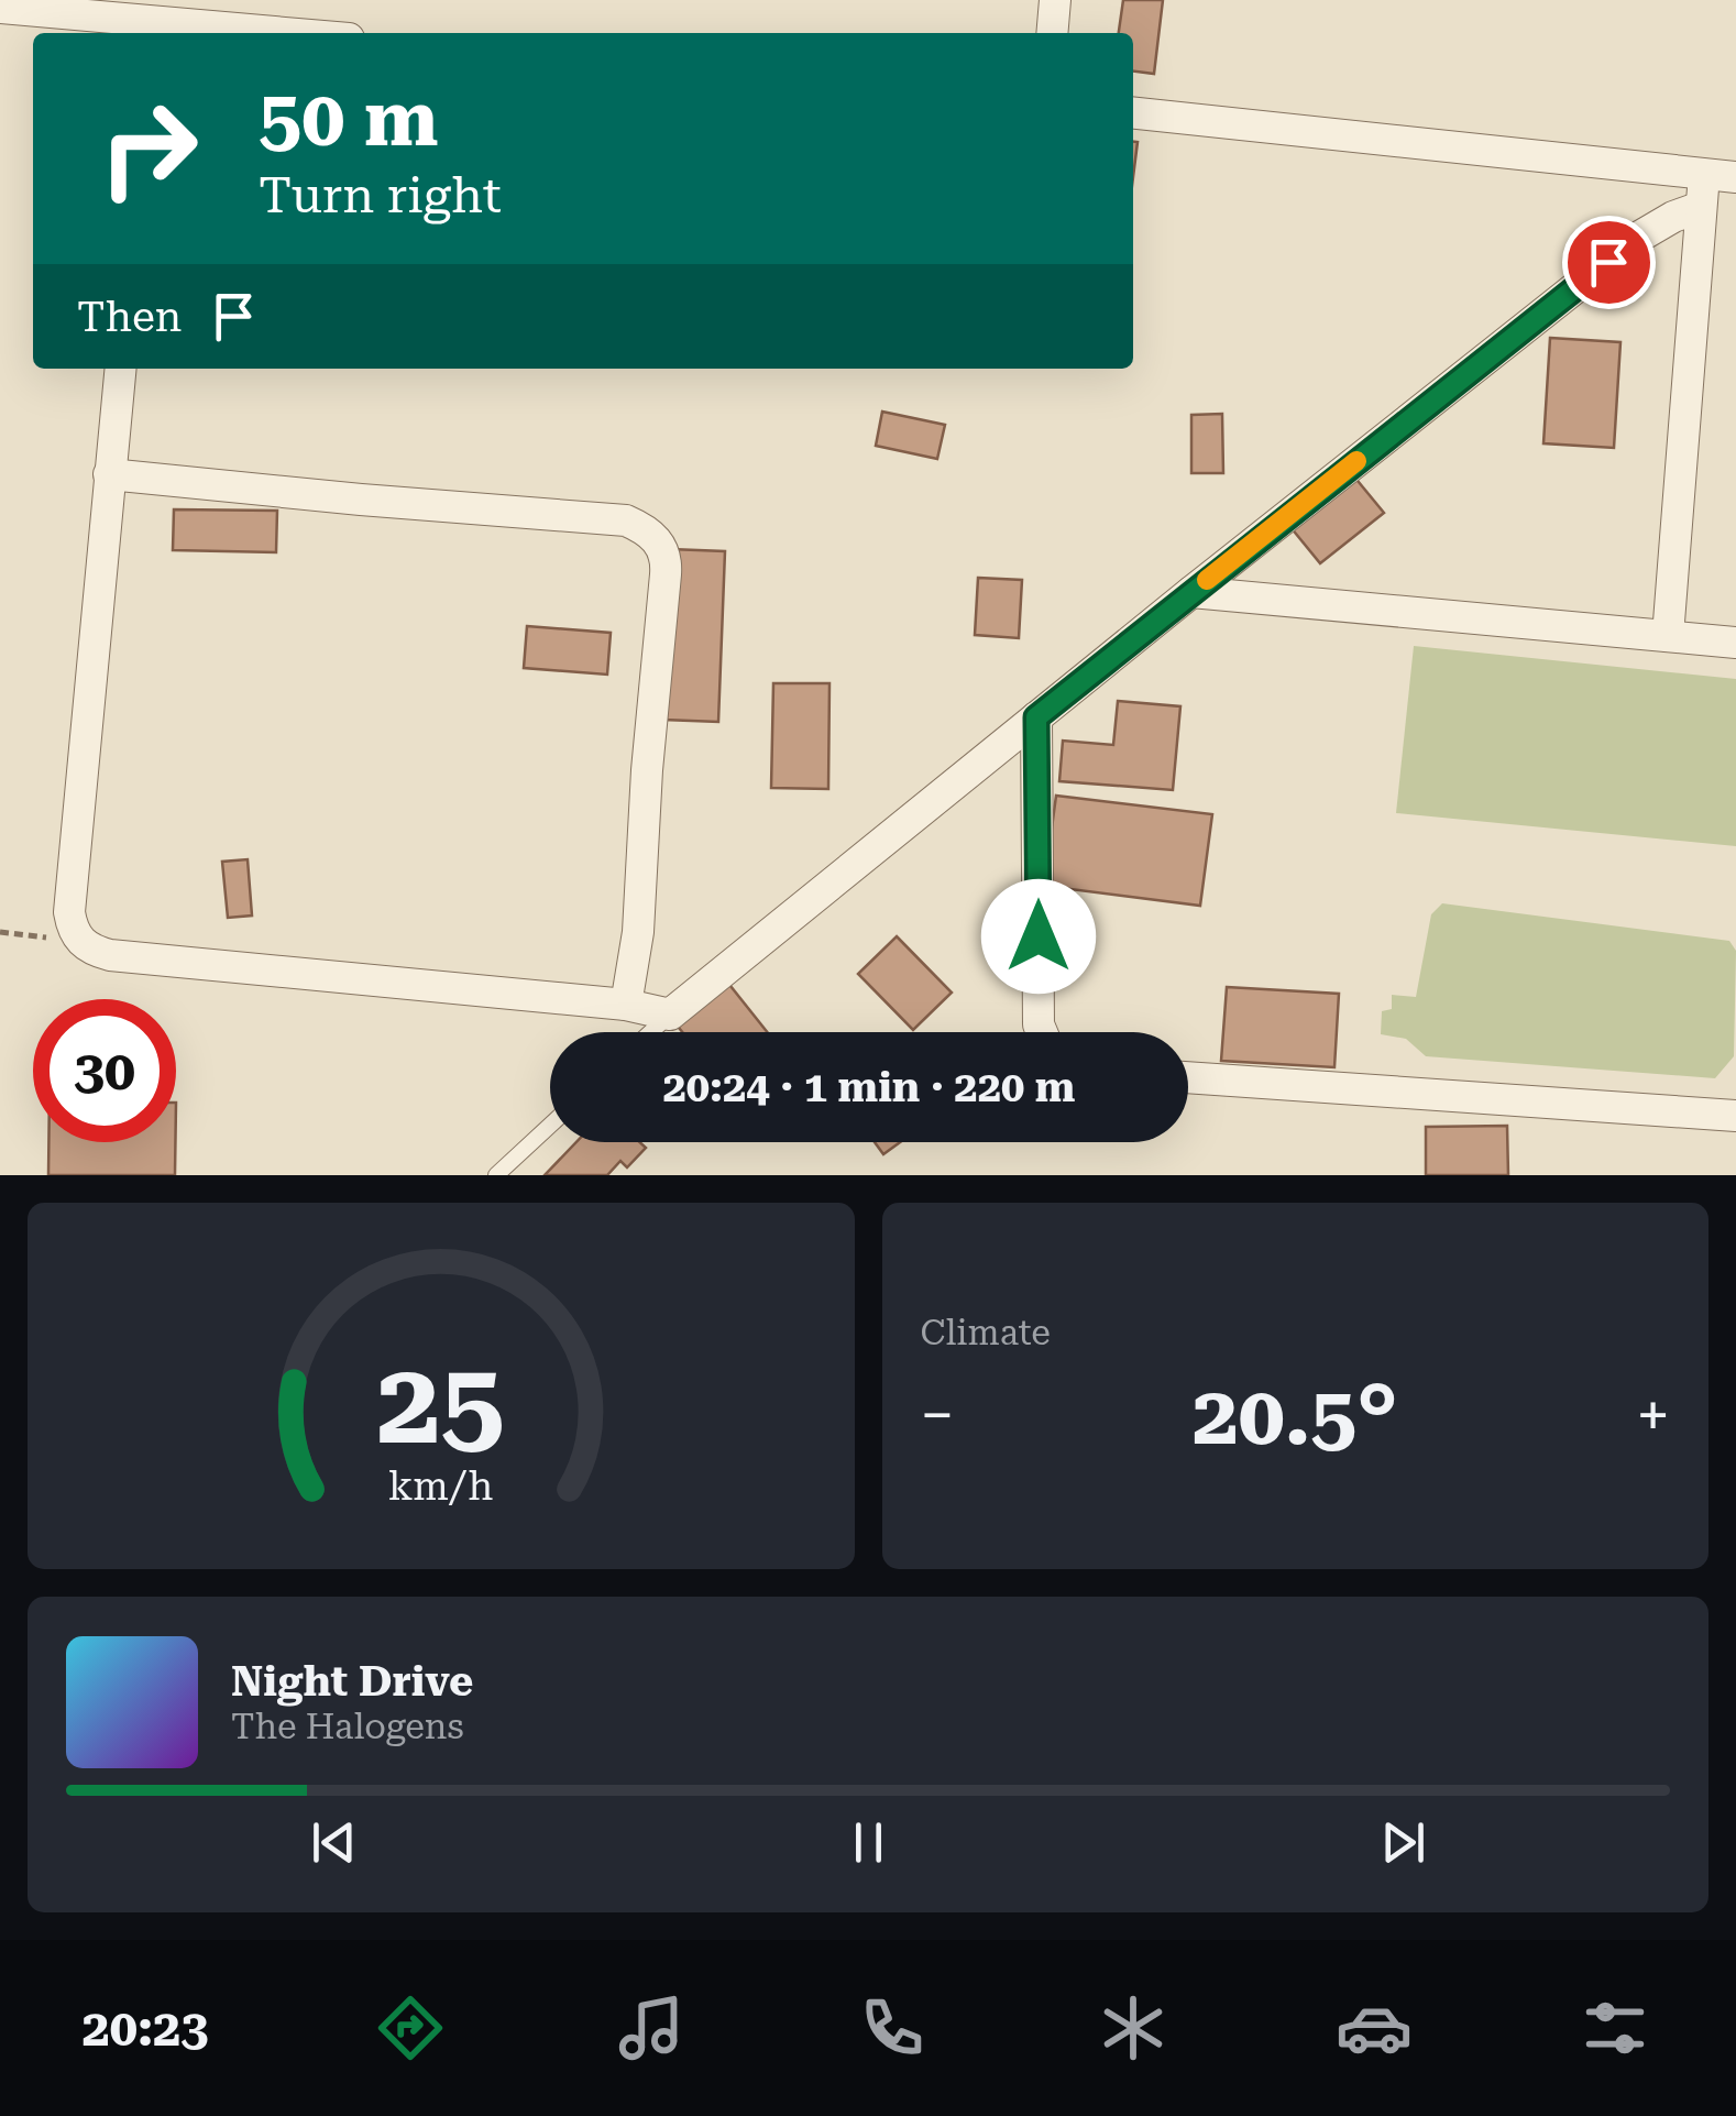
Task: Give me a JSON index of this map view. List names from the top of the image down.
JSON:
{
  "page": {
    "turn": ["50 m", "Turn right"],
    "then": "Then",
    "limit": "30",
    "trip": "20:24 · 1 min · 220 m",
    "tile": "Climate",
    "heat": ["−", "20.5°", "+"],
    "song": ["Night Drive", "The Halogens"],
    "tabs": "20:23",
    "gauge": ["25", "km/h"]
  }
}
